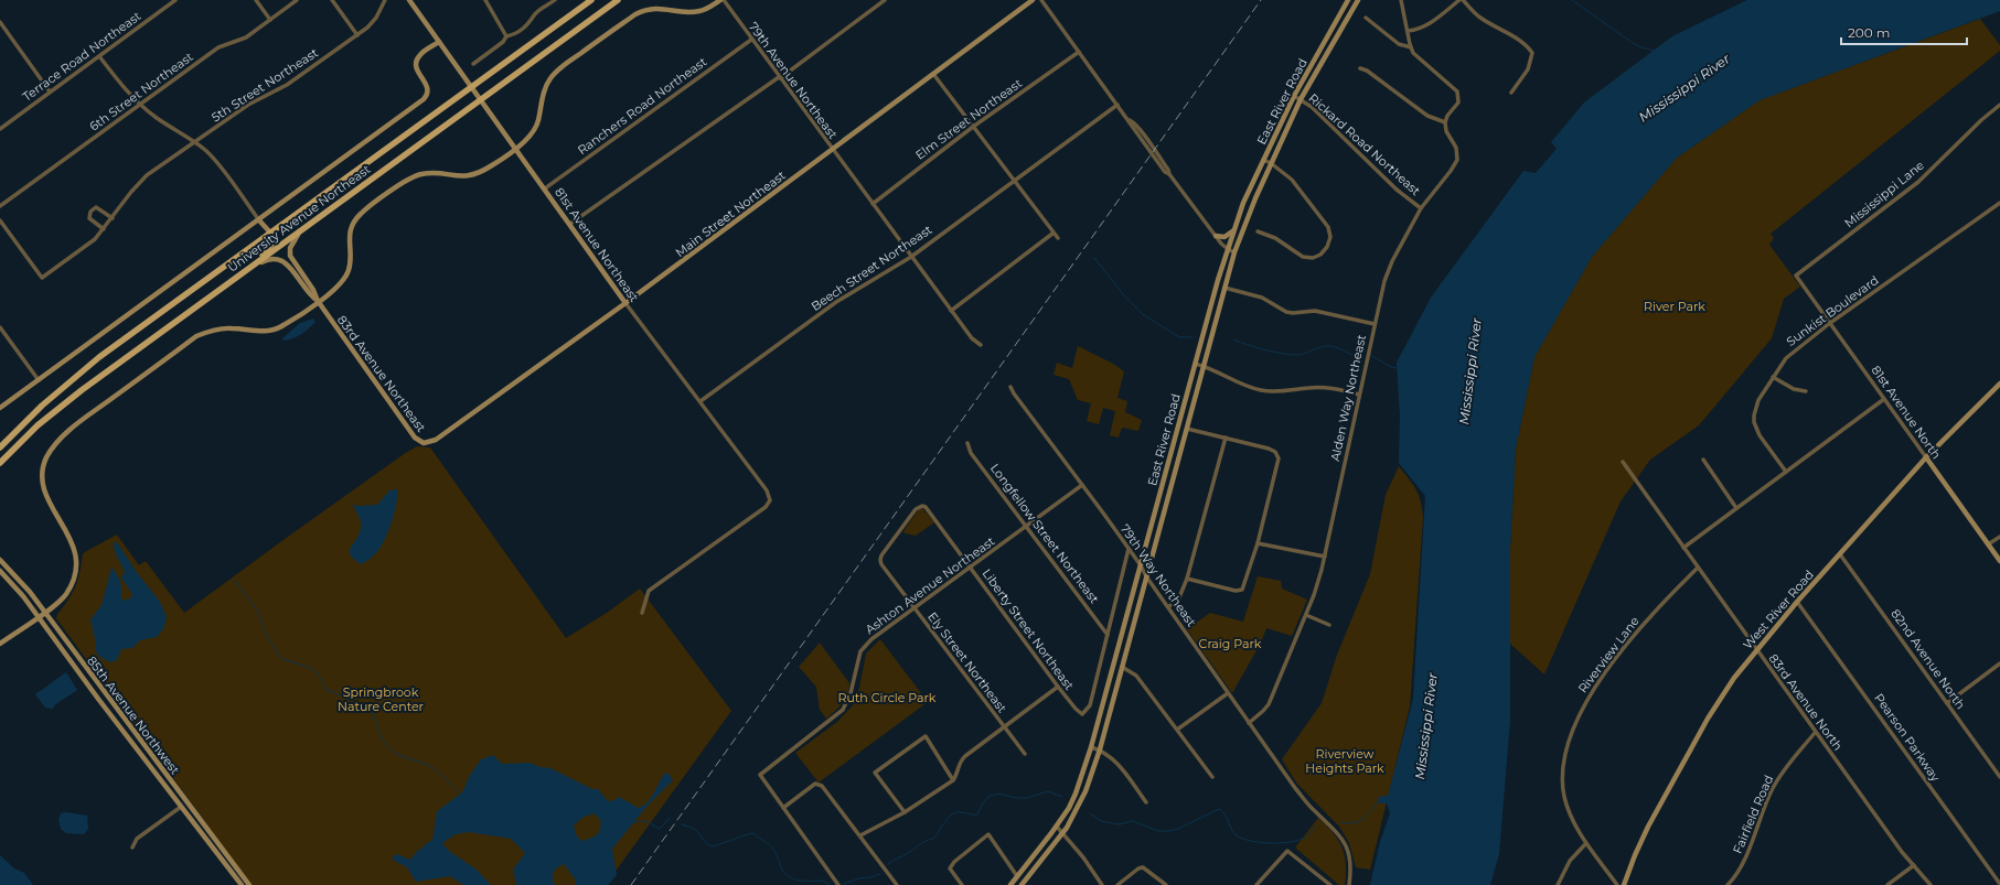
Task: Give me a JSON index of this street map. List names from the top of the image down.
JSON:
{
  "streets": {
    "main road": ["University Avenue Northeast"],
    "street": [
      "Terrace Road Northeast",
      "79th Avenue Northeast",
      "5th Street Northeast",
      "6th Street Northeast",
      "East River Road",
      "Ranchers Road Northeast",
      "Elm Street Northeast",
      "Rickard Road Northeast",
      "Mississippi Lane",
      "Main Street Northeast",
      "81st Avenue Northeast",
      "Beech Street Northeast",
      "Sunkist Boulevard",
      "83rd Avenue Northeast",
      "Alden Way Northeast",
      "81st Avenue North",
      "Longfellow Street Northeast",
      "79th Way Northeast",
      "Ashton Avenue Northeast",
      "West River Road",
      "Liberty Street Northeast",
      "Riverview Lane",
      "82nd Avenue North",
      "Ely Street Northeast",
      "83rd Avenue North",
      "85th Avenue Northwest",
      "Pearson Parkway",
      "Fairfield Road"
    ]
  },
  "crossings": [
    ["79th Avenue Northeast", "Ranchers Road Northeast"],
    ["79th Avenue Northeast", "Main Street Northeast"],
    ["East River Road", "Rickard Road Northeast"],
    ["East River Road", "79th Way Northeast"],
    ["Ranchers Road Northeast", "81st Avenue Northeast"],
    ["Rickard Road Northeast", "Alden Way Northeast"],
    ["Mississippi Lane", "81st Avenue North"],
    ["Main Street Northeast", "81st Avenue Northeast"],
    ["Main Street Northeast", "83rd Avenue Northeast"],
    ["University Avenue Northeast", "81st Avenue Northeast"],
    ["University Avenue Northeast", "83rd Avenue Northeast"],
    ["81st Avenue Northeast", "Beech Street Northeast"],
    ["Sunkist Boulevard", "81st Avenue North"],
    ["Alden Way Northeast", "79th Way Northeast"],
    ["81st Avenue North", "West River Road"],
    ["Longfellow Street Northeast", "Ashton Avenue Northeast"],
    ["Longfellow Street Northeast", "Liberty Street Northeast"],
    ["79th Way Northeast", "Ashton Avenue Northeast"],
    ["Ashton Avenue Northeast", "Liberty Street Northeast"],
    ["Ashton Avenue Northeast", "Ely Street Northeast"],
    ["West River Road", "82nd Avenue North"],
    ["West River Road", "83rd Avenue North"],
    ["West River Road", "Pearson Parkway"],
    ["Liberty Street Northeast", "Ely Street Northeast"],
    ["Riverview Lane", "83rd Avenue North"],
    ["83rd Avenue North", "Fairfield Road"]
  ],
  "water": ["Mississippi River"],
  "parks": [
    "River Park",
    "Craig Park",
    "Springbrook Nature Center",
    "Ruth Circle Park",
    "Riverview Heights Park"
  ],
  "scale_bar": "200 m"
}
